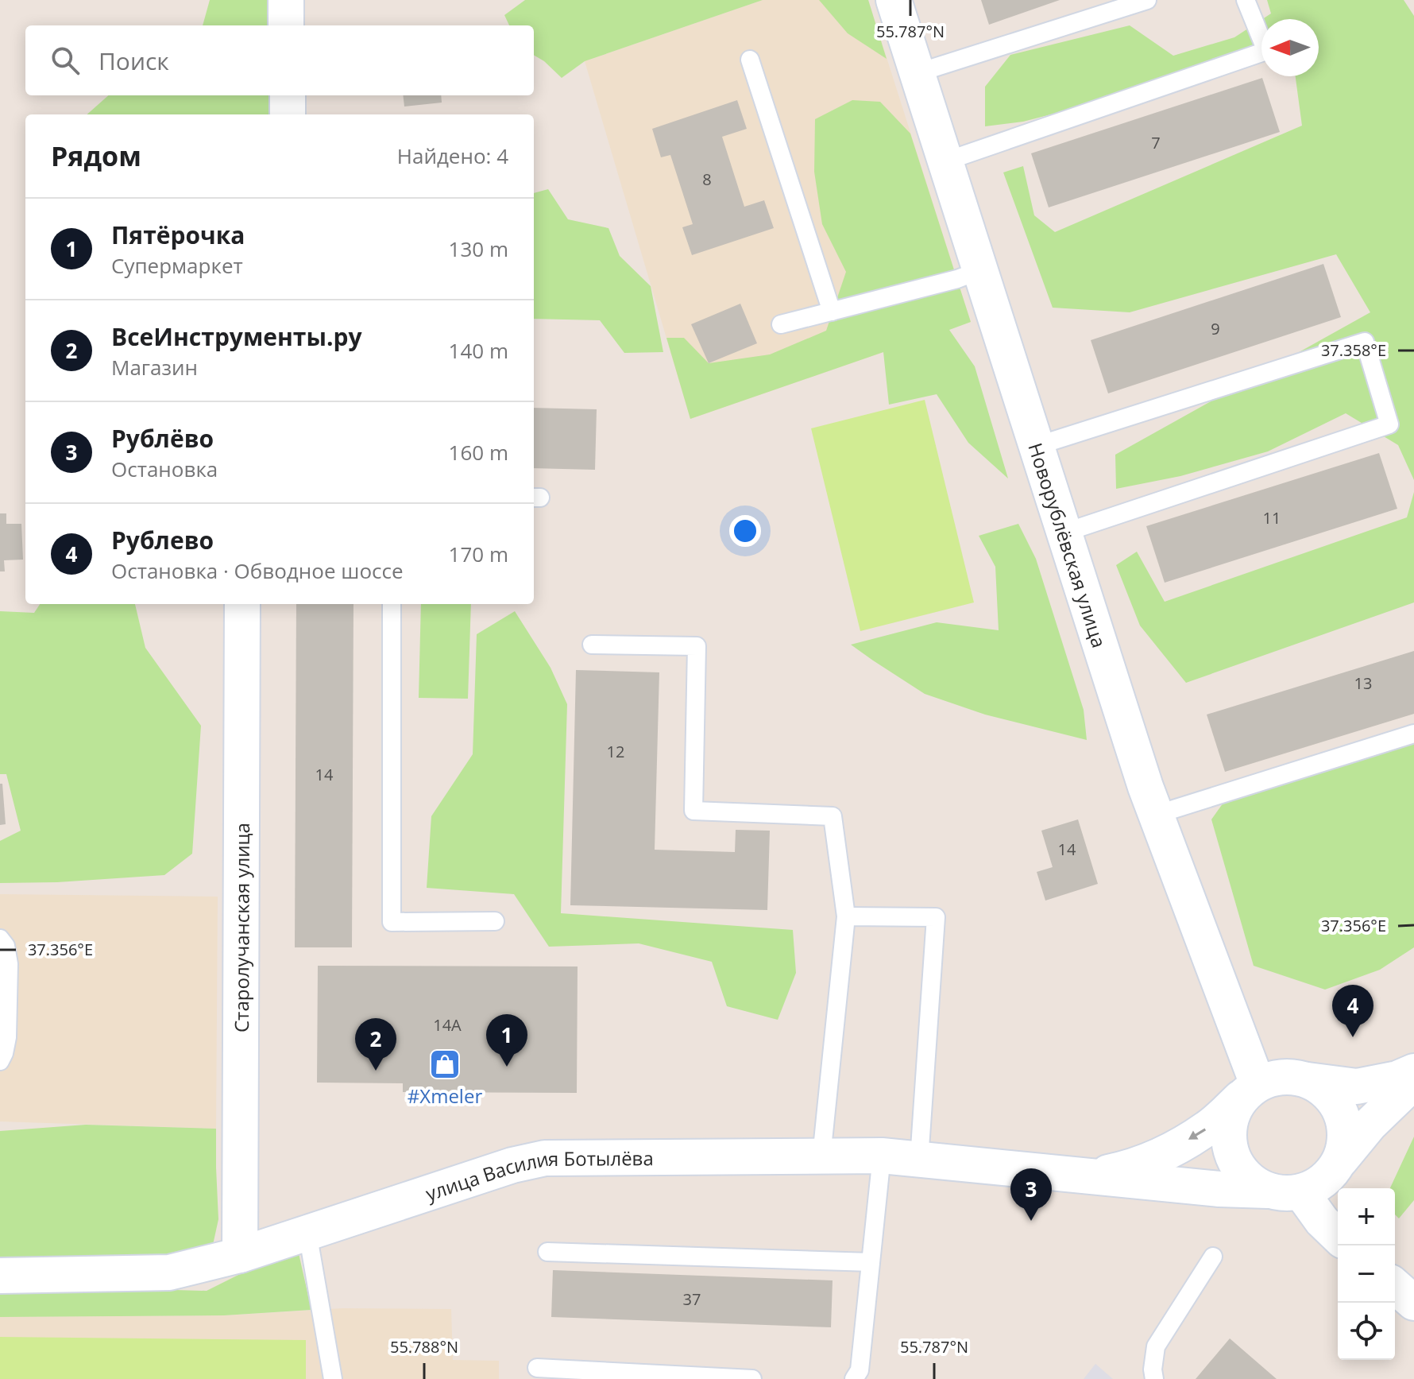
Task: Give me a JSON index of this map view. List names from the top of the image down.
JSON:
{
  "streets": {
    "street": ["Новорублёвская улица", "Старолучанская улица", "улица Василия Ботылёва"]
  },
  "crossings": [
    ["Новорублёвская улица", "улица Василия Ботылёва"],
    ["Старолучанская улица", "улица Василия Ботылёва"]
  ],
  "places": {
    "shop": ["#Xmeler"]
  },
  "house_numbers": [
    "7",
    "8",
    "9",
    "11",
    "13",
    "12",
    "14",
    "14",
    "14А",
    "37"
  ],
  "north": "left",
  "page": {
    "search": "Поиск",
    "heading": ["Рядом", "Найдено: 4"],
    "list": [
      {
        "mark": "1",
        "name": "Пятёрочка",
        "note": "Супермаркет",
        "value": "130 m"
      },
      {
        "mark": "2",
        "name": "ВсеИнструменты.ру",
        "note": "Магазин",
        "value": "140 m"
      },
      {
        "mark": "3",
        "name": "Рублёво",
        "note": "Остановка",
        "value": "160 m"
      },
      {
        "mark": "4",
        "name": "Рублево",
        "note": "Остановка · Обводное шоссе",
        "value": "170 m"
      }
    ],
    "pins": [
      "4",
      "1",
      "2",
      "3"
    ],
    "map_buttons": ["+", "−"]
  },
  "coordinates": [
    "55.787°N",
    "37.358°E",
    "37.356°E",
    "55.788°N"
  ]
}
